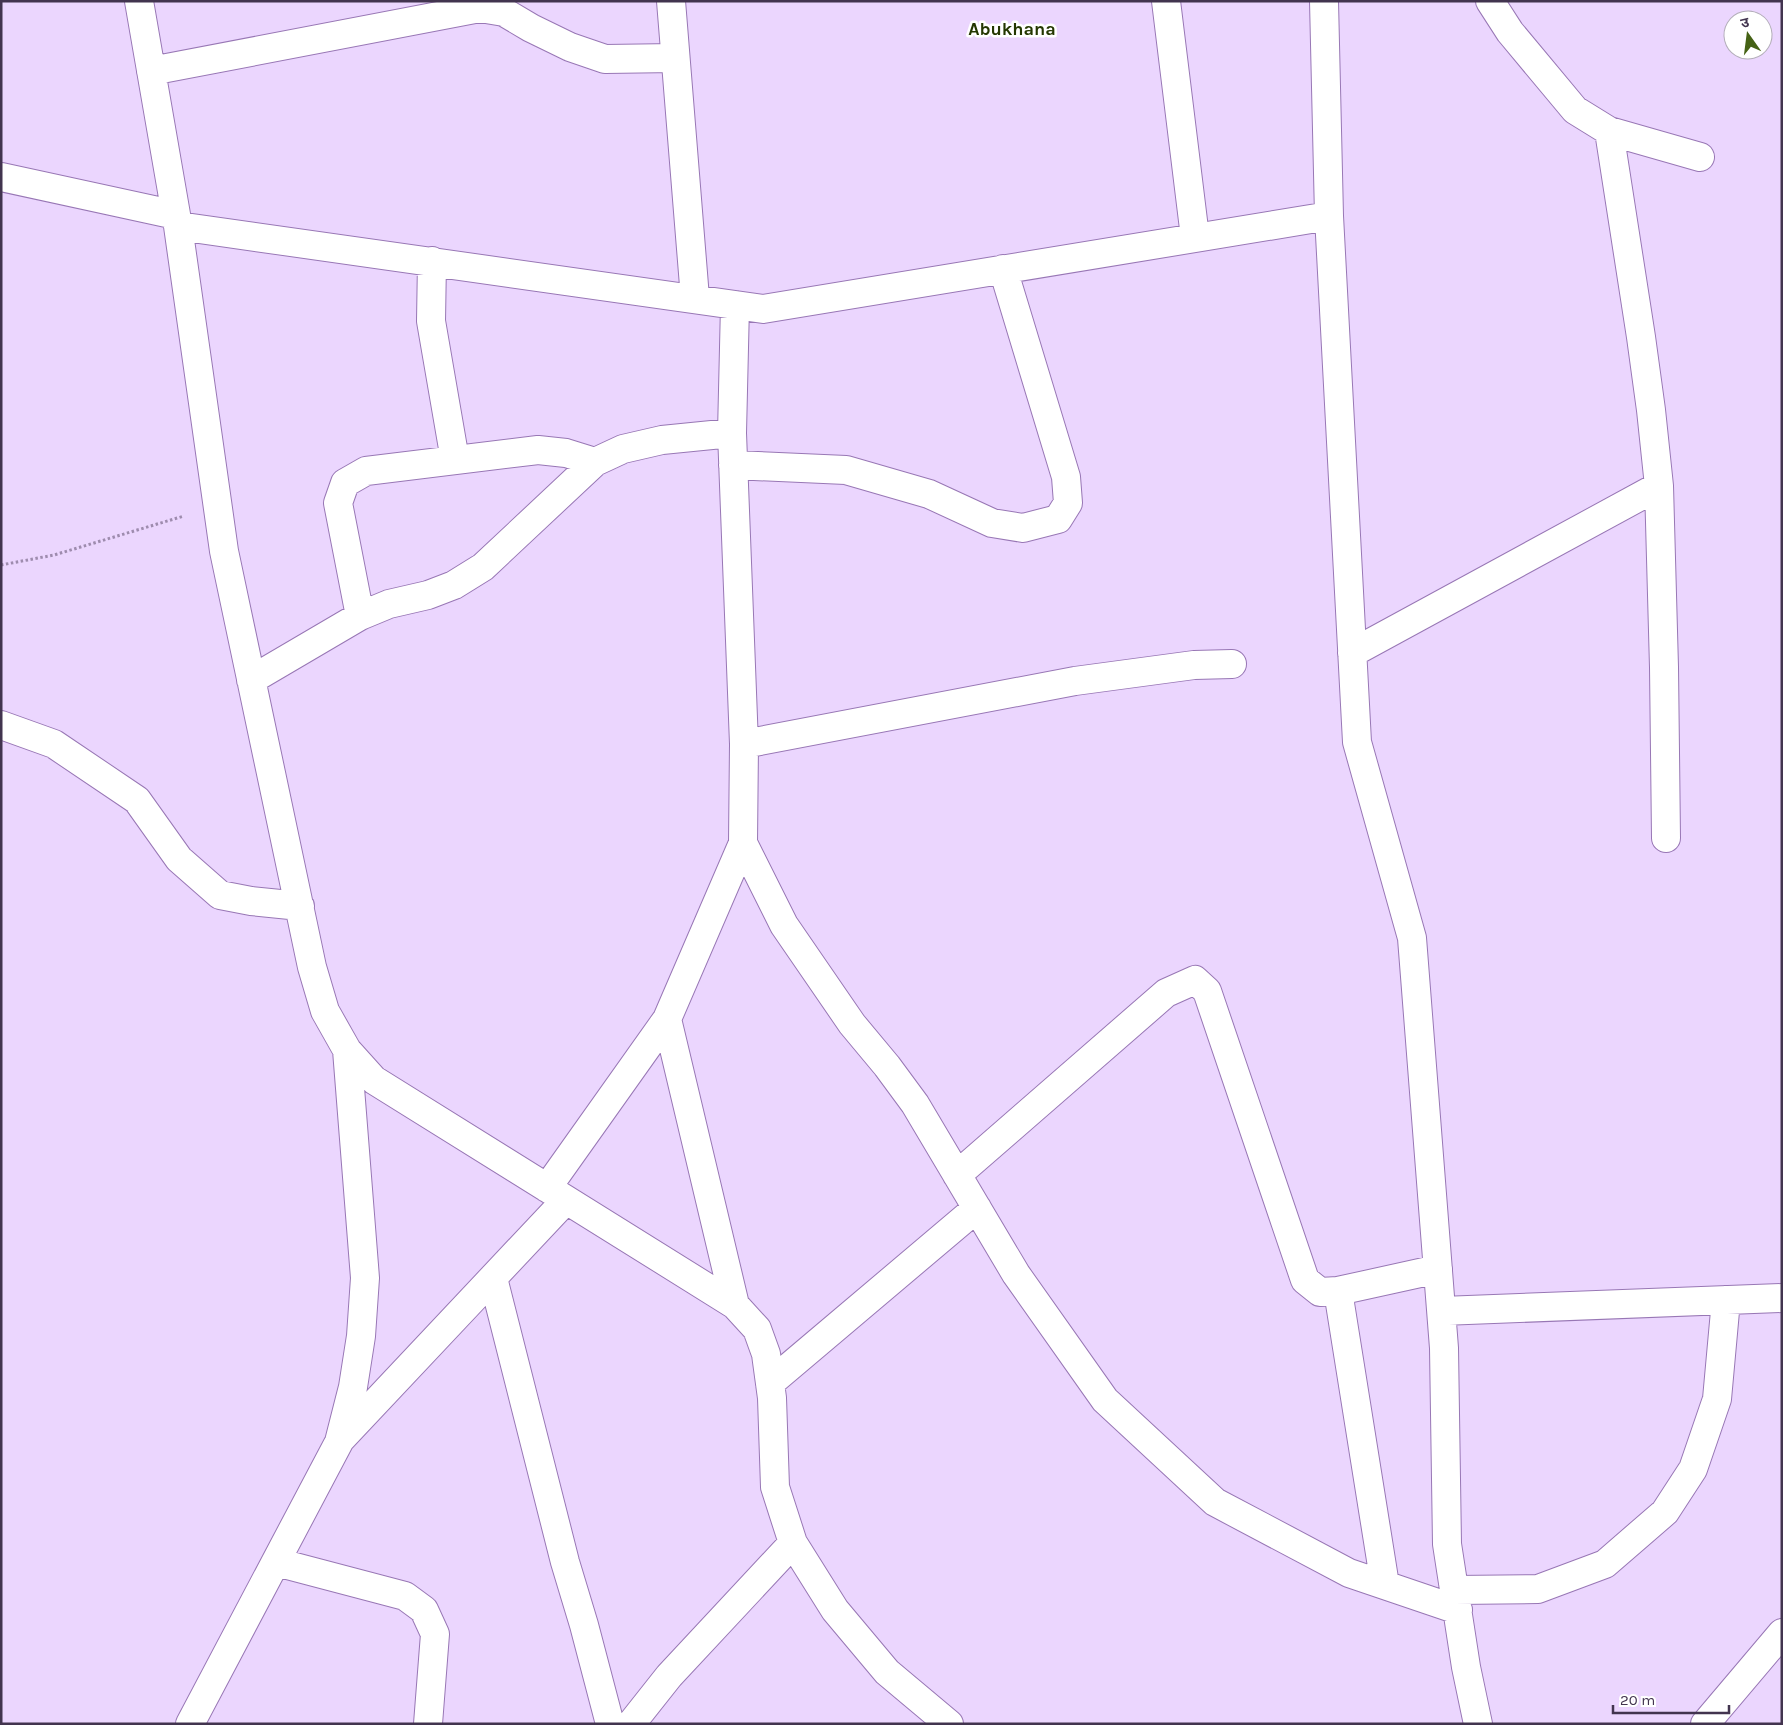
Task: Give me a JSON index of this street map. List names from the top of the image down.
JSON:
{
  "districts": ["Abukhana"],
  "scale_bar": "20 m",
  "north": "top"
}
